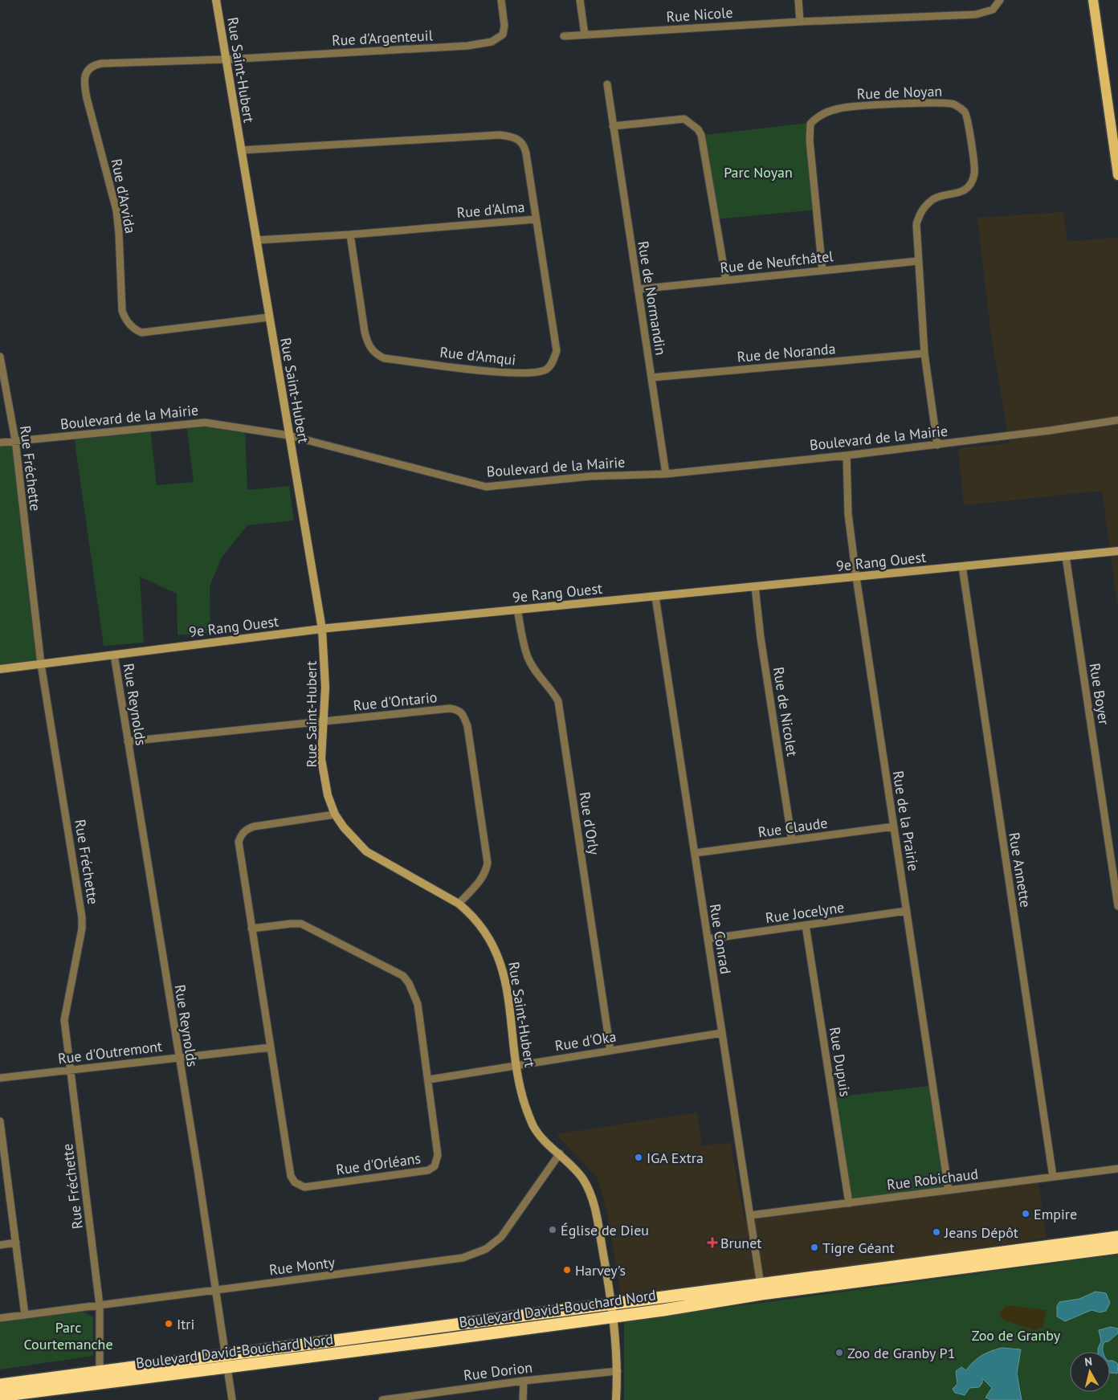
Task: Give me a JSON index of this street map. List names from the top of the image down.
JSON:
{
  "streets": {
    "highway": ["Boulevard David-Bouchard Nord"],
    "street": [
      "Rue Nicole",
      "Rue d'Argenteuil",
      "Rue Saint-Hubert",
      "Rue de Noyan",
      "Rue d'Arvida",
      "Rue d'Alma",
      "Rue de Neufchâtel",
      "Rue de Normandin",
      "Rue de Noranda",
      "Rue d'Amqui",
      "Boulevard de la Mairie",
      "Rue Fréchette",
      "9e Rang Ouest",
      "Rue Boyer",
      "Rue d'Ontario",
      "Rue Reynolds",
      "Rue de Nicolet",
      "Rue de la Prairie",
      "Rue d'Orly",
      "Rue Claude",
      "Rue Annette",
      "Rue Jocelyne",
      "Rue Conrad",
      "Rue d'Oka",
      "Rue d'Outremont",
      "Rue Dupuis",
      "Rue d'Orléans",
      "Rue Robichaud",
      "Rue Monty",
      "Rue Dorion"
    ]
  },
  "crossings": [
    ["Rue d'Argenteuil", "Rue Saint-Hubert"],
    ["Rue d'Argenteuil", "Rue d'Arvida"],
    ["Rue Saint-Hubert", "Rue d'Arvida"],
    ["Rue Saint-Hubert", "Rue d'Alma"],
    ["Rue Saint-Hubert", "Boulevard de la Mairie"],
    ["Rue Saint-Hubert", "9e Rang Ouest"],
    ["Rue Saint-Hubert", "Rue d'Ontario"],
    ["Rue Saint-Hubert", "Rue d'Oka"],
    ["Rue Saint-Hubert", "Rue d'Orléans"],
    ["Rue Saint-Hubert", "Rue Monty"],
    ["Rue Saint-Hubert", "Boulevard David-Bouchard Nord"],
    ["Rue Saint-Hubert", "Rue Dorion"],
    ["Rue de Noyan", "Rue de Neufchâtel"],
    ["Rue de Noyan", "Rue de Noranda"],
    ["Rue de Noyan", "Boulevard de la Mairie"],
    ["Rue d'Alma", "Rue d'Amqui"],
    ["Rue de Neufchâtel", "Rue de Normandin"],
    ["Rue de Normandin", "Rue de Noranda"],
    ["Rue de Normandin", "Boulevard de la Mairie"],
    ["Boulevard de la Mairie", "Rue Fréchette"],
    ["Boulevard de la Mairie", "Rue de la Prairie"],
    ["Rue Fréchette", "9e Rang Ouest"],
    ["Rue Fréchette", "Rue d'Outremont"],
    ["Rue Fréchette", "Rue Monty"],
    ["Rue Fréchette", "Boulevard David-Bouchard Nord"],
    ["9e Rang Ouest", "Rue Boyer"],
    ["9e Rang Ouest", "Rue Reynolds"],
    ["9e Rang Ouest", "Rue de Nicolet"],
    ["9e Rang Ouest", "Rue de la Prairie"],
    ["9e Rang Ouest", "Rue d'Orly"],
    ["9e Rang Ouest", "Rue Annette"],
    ["9e Rang Ouest", "Rue Conrad"],
    ["Rue d'Ontario", "Rue Reynolds"],
    ["Rue Reynolds", "Rue d'Outremont"],
    ["Rue Reynolds", "Rue Monty"],
    ["Rue Reynolds", "Boulevard David-Bouchard Nord"],
    ["Rue de Nicolet", "Rue Claude"],
    ["Rue de la Prairie", "Rue Claude"],
    ["Rue de la Prairie", "Rue Jocelyne"],
    ["Rue de la Prairie", "Rue Robichaud"],
    ["Rue d'Orly", "Rue d'Oka"],
    ["Rue Claude", "Rue Conrad"],
    ["Rue Annette", "Rue Robichaud"],
    ["Rue Jocelyne", "Rue Conrad"],
    ["Rue Jocelyne", "Rue Dupuis"],
    ["Rue Conrad", "Rue d'Oka"],
    ["Rue Conrad", "Rue Robichaud"],
    ["Rue Conrad", "Boulevard David-Bouchard Nord"],
    ["Rue d'Oka", "Rue d'Orléans"],
    ["Rue d'Outremont", "Rue d'Orléans"],
    ["Rue Dupuis", "Rue Robichaud"]
  ],
  "parks": ["Parc Noyan", "Parc Courtemanche", "Zoo de Granby"],
  "places": {
    "other": [
      "IGA Extra",
      "Empire",
      "Église de Dieu",
      "Jeans Dépôt",
      "Tigre Géant",
      "Harvey's",
      "Itri",
      "Zoo de Granby P1"
    ],
    "health": ["Brunet"]
  },
  "north": "top"
}
